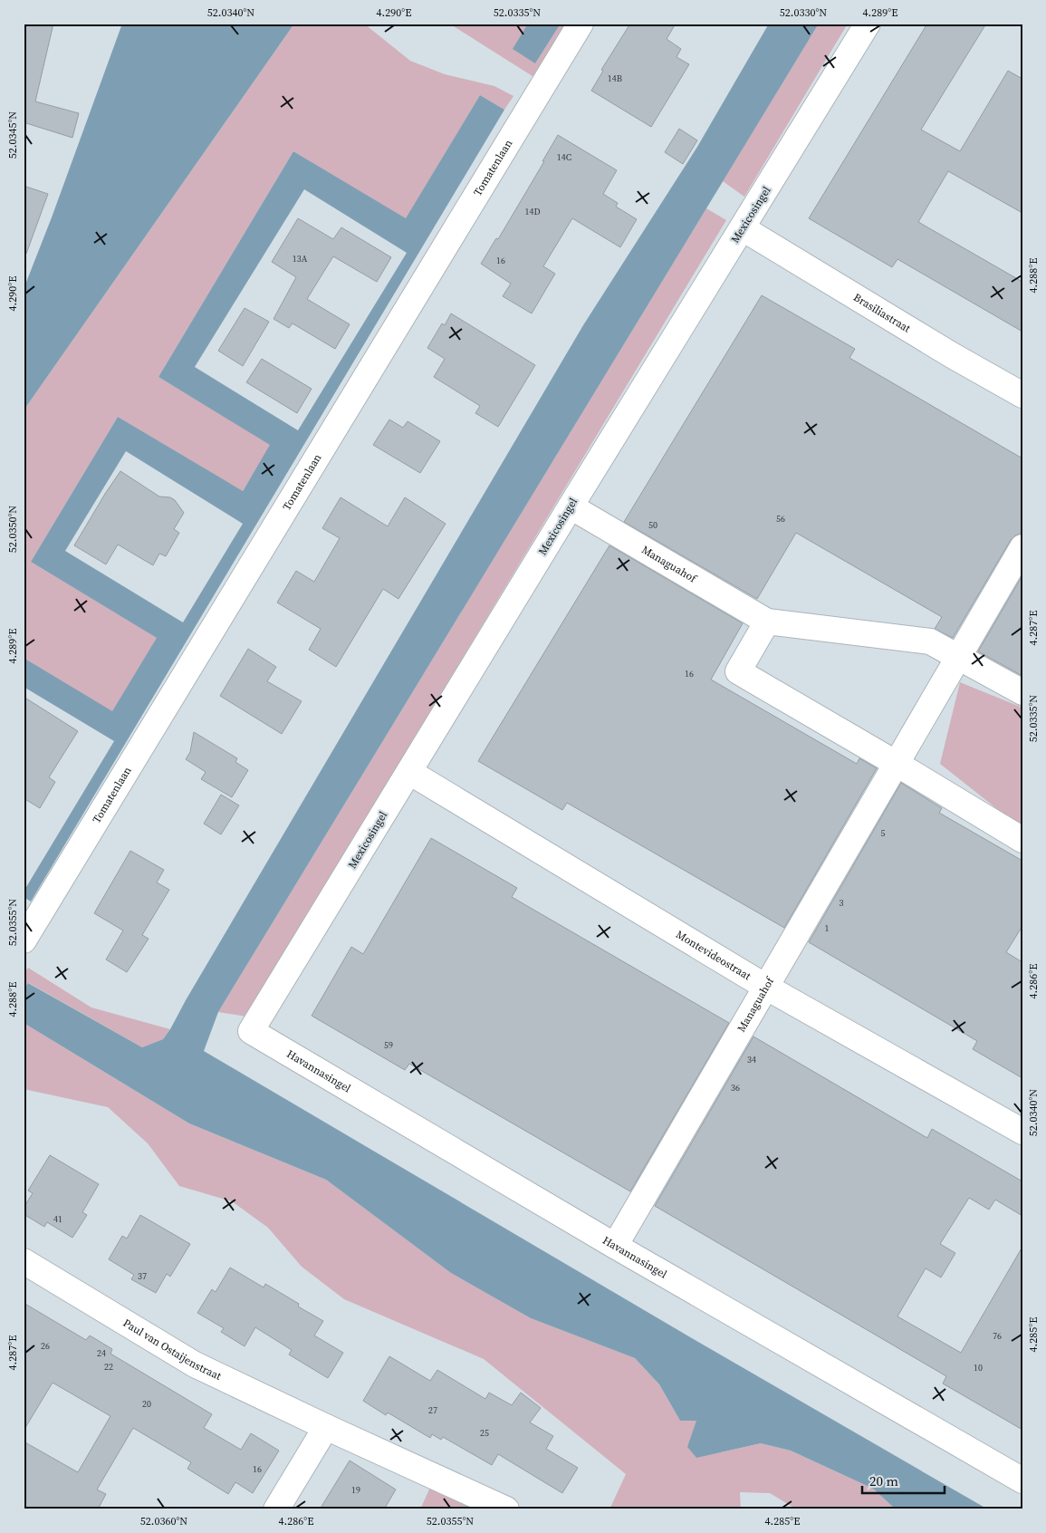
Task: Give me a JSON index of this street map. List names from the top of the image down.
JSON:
{
  "streets": {
    "street": [
      "Tomatenlaan",
      "Mexicosingel",
      "Brasiliastraat",
      "Managuahof",
      "Montevideostraat",
      "Havannasingel",
      "Paul van Ostaijenstraat"
    ]
  },
  "crossings": [
    ["Mexicosingel", "Brasiliastraat"],
    ["Mexicosingel", "Managuahof"],
    ["Mexicosingel", "Montevideostraat"],
    ["Mexicosingel", "Havannasingel"],
    ["Managuahof", "Montevideostraat"],
    ["Managuahof", "Havannasingel"]
  ],
  "house_numbers": [
    "14B",
    "14C",
    "14D",
    "13A",
    "16",
    "56",
    "50",
    "16",
    "5",
    "3",
    "1",
    "59",
    "34",
    "36",
    "41",
    "37",
    "76",
    "26",
    "24",
    "22",
    "10",
    "20",
    "27",
    "25",
    "16",
    "19"
  ],
  "scale_bar": "20 m",
  "coordinates": [
    "52.0340°N",
    "4.290°E",
    "52.0335°N",
    "52.0330°N",
    "4.289°E",
    "52.0345°N",
    "4.288°E",
    "52.0350°N",
    "4.287°E",
    "52.0355°N",
    "4.286°E",
    "4.285°E",
    "52.0360°N"
  ]
}
